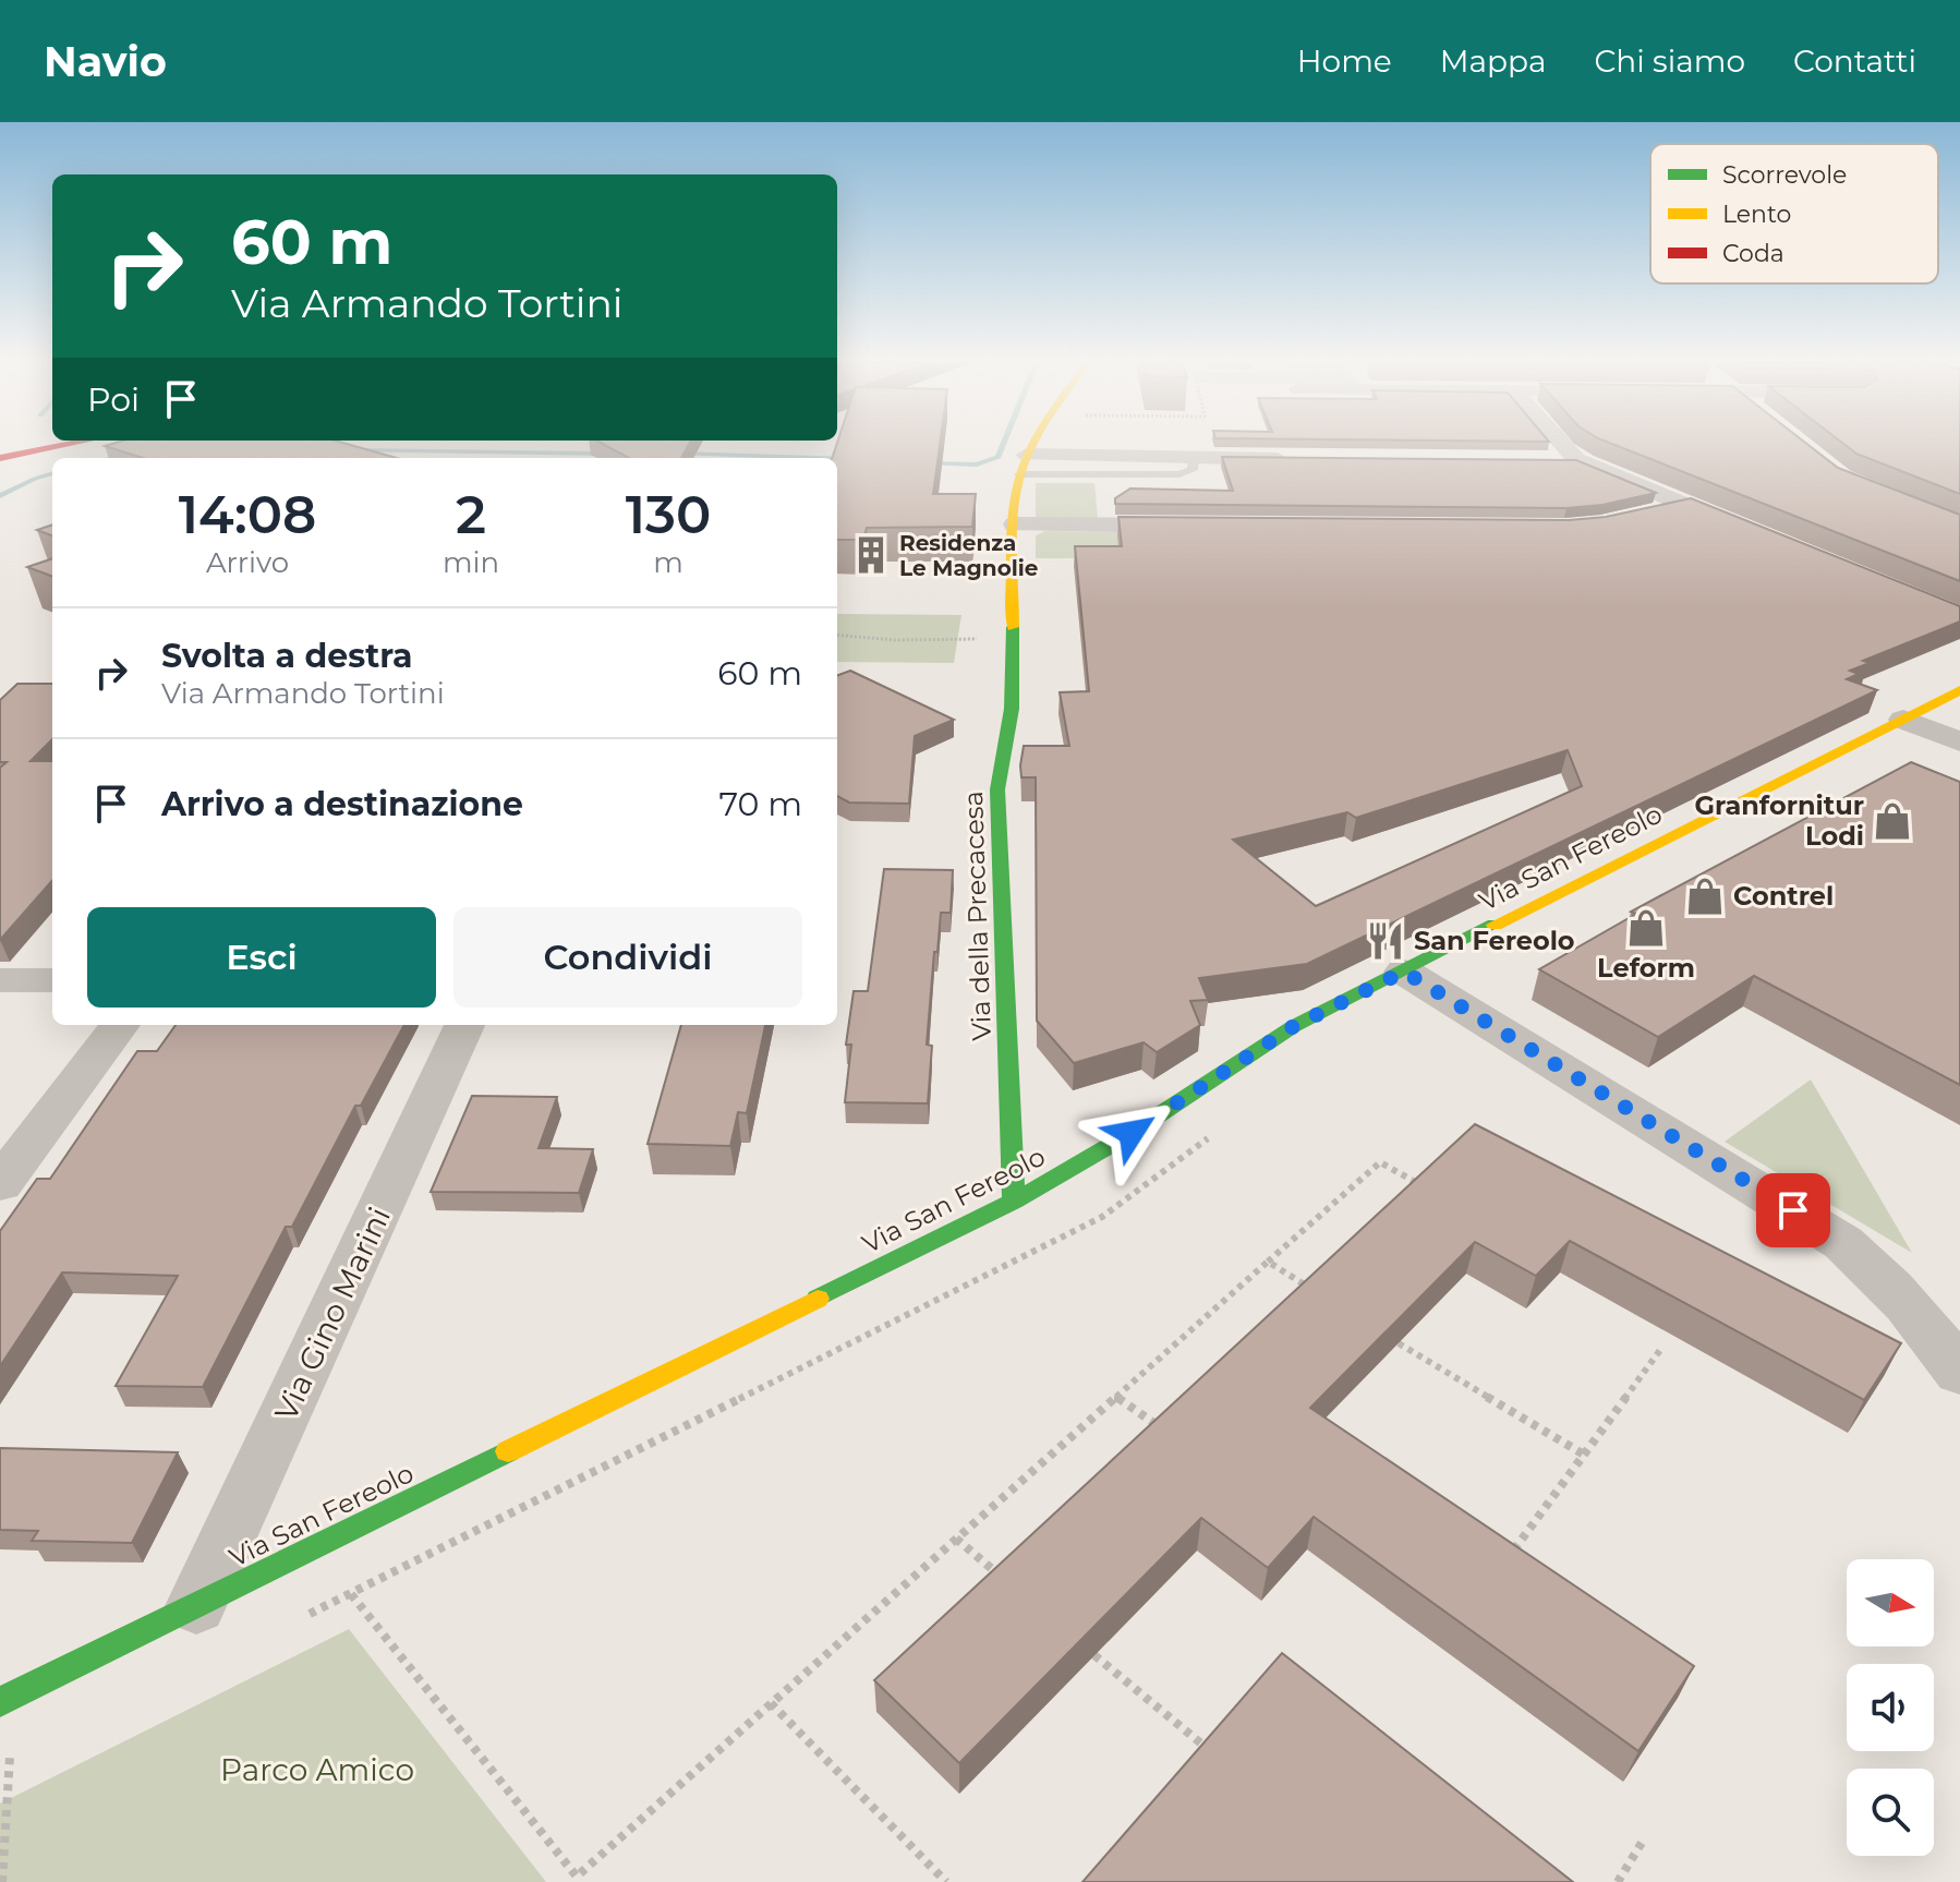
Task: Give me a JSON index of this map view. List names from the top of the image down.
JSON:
{
  "streets": {
    "main road": ["Via San Fereolo", "Via della Precacesa"],
    "street": ["Via Gino Marini"]
  },
  "crossings": [
    ["Via San Fereolo", "Via della Precacesa"],
    ["Via San Fereolo", "Via Gino Marini"]
  ],
  "parks": ["Parco Amico"],
  "places": {
    "building": ["Residenza Le Magnolie"],
    "shop": ["Granfornitur Lodi", "Contrel", "Leform"],
    "restaurant": ["San Fereolo"]
  },
  "legend": ["Scorrevole", "Lento", "Coda"],
  "north": "right",
  "page": {
    "header": "Navio",
    "nav": [
      "Home",
      "Mappa",
      "Chi siamo",
      "Contatti"
    ],
    "turn": ["60 m", "Via Armando Tortini"],
    "then": "Poi",
    "eta": [
      "14:08",
      "Arrivo",
      "2",
      "min",
      "130",
      "m"
    ],
    "list": [
      {
        "name": "Svolta a destra",
        "note": "Via Armando Tortini",
        "value": "60 m"
      },
      {
        "name": "Arrivo a destinazione",
        "value": "70 m"
      }
    ],
    "buttons": ["Esci", "Condividi"]
  }
}
